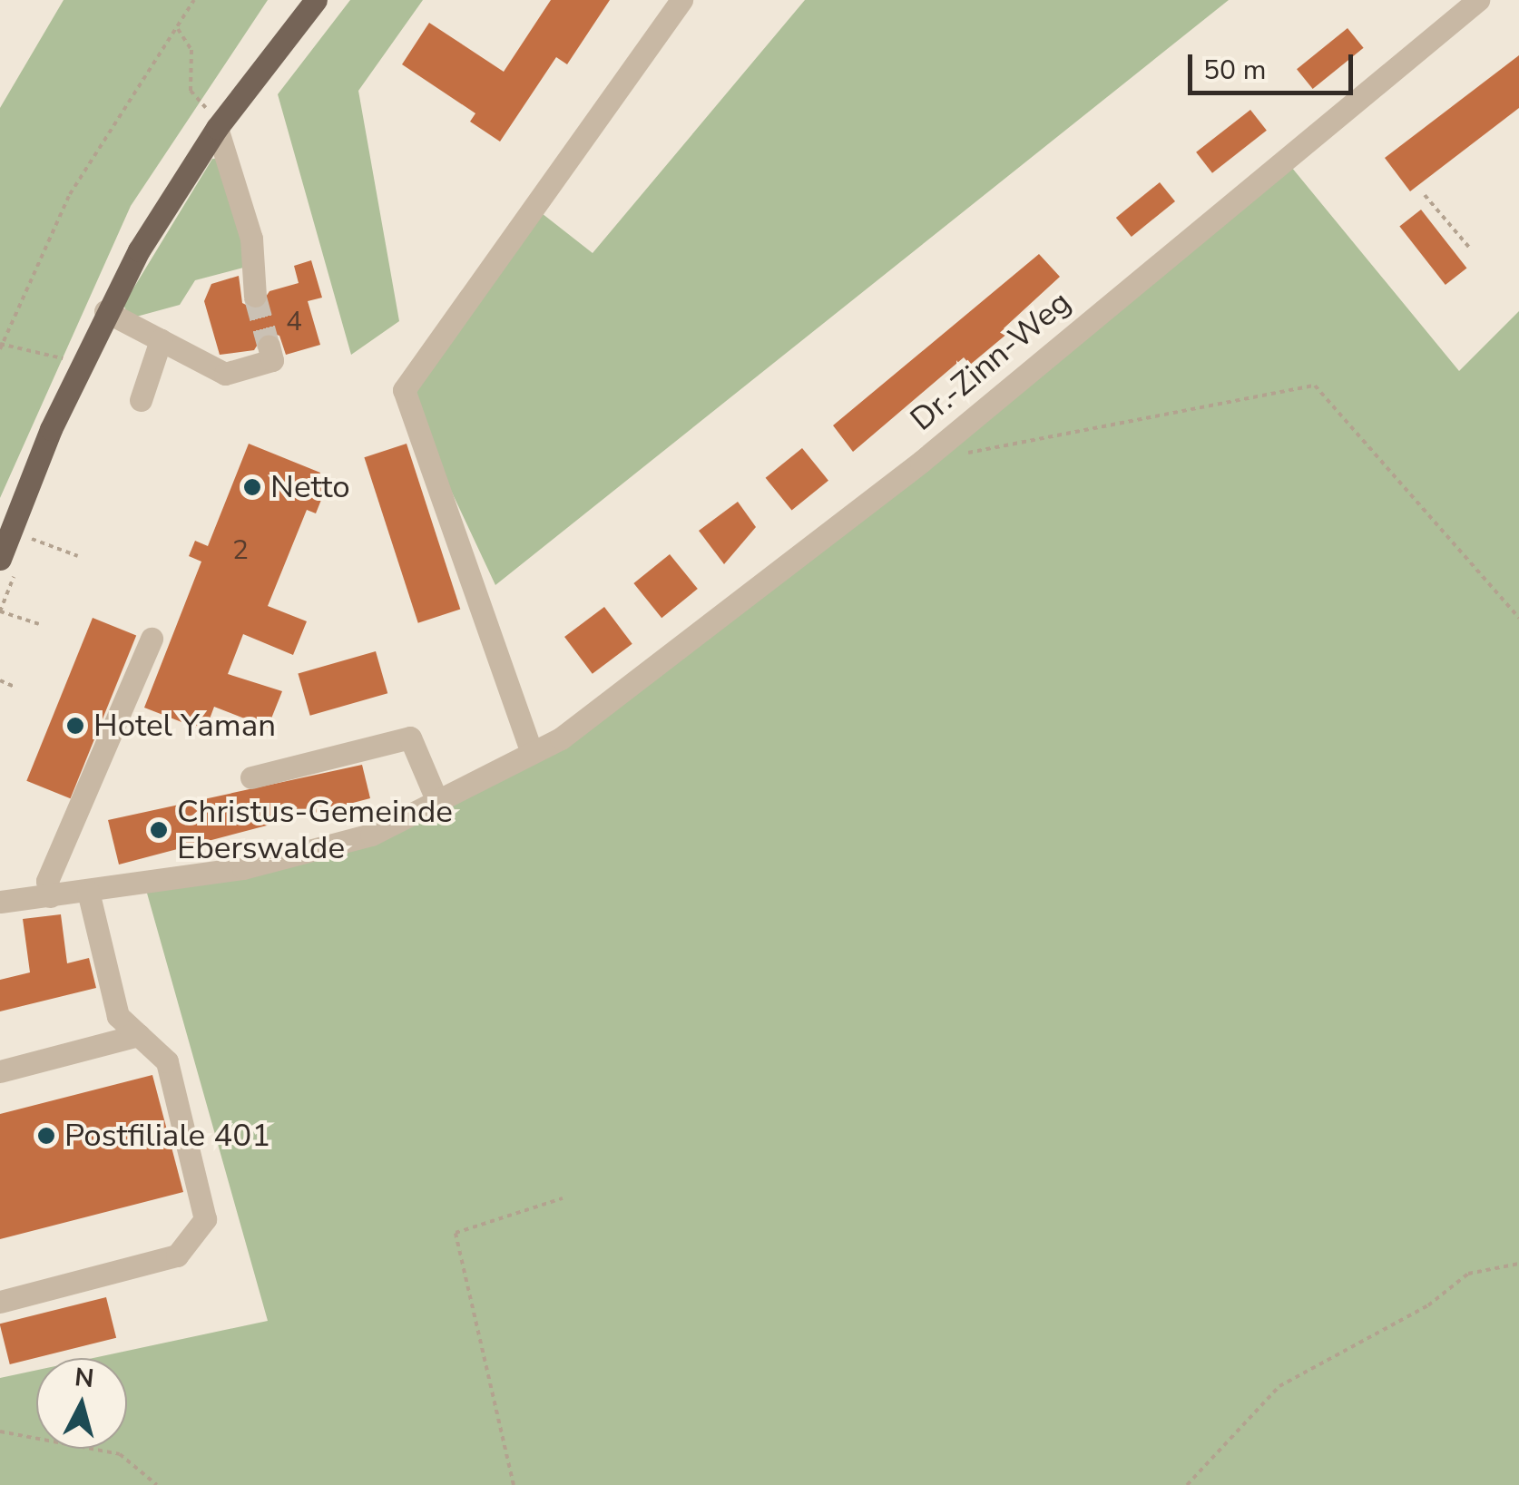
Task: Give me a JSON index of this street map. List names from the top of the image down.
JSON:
{
  "streets": {
    "street": ["Dr.-Zinn-Weg"]
  },
  "places": [
    "Netto",
    "Hotel Yaman",
    "Christus-Gemeinde Eberswalde",
    "Postfiliale 401"
  ],
  "house_numbers": ["4", "2"],
  "scale_bar": "50 m",
  "north": "top"
}
